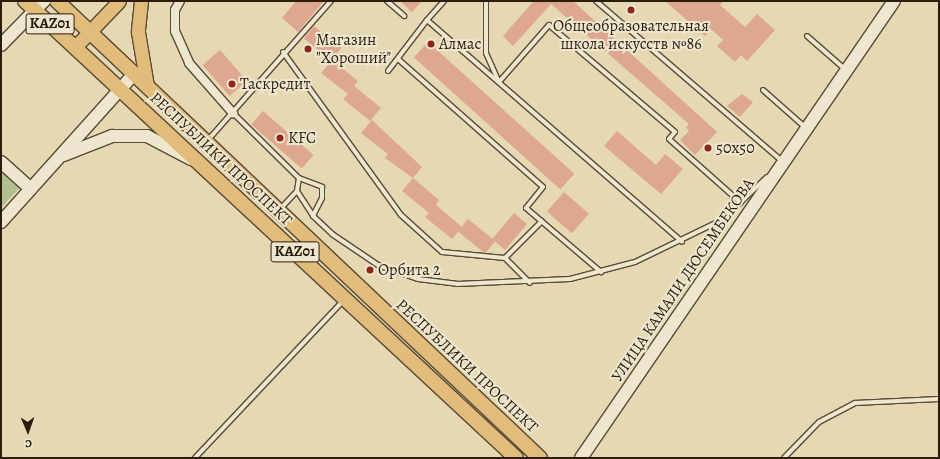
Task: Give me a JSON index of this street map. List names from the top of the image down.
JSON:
{
  "streets": {
    "highway": ["KАZ01", "РЕСПУБЛИКИ ПРОСПЕКТ"],
    "main road": ["УЛИЦА КАМАЛИ ДЮСЕМБЕКОВА"]
  },
  "places": [
    "Общеобразовательная школа искусств №86",
    "Алмас",
    "Магазин \"Хороший\"",
    "Таскредит",
    "KFC",
    "50х50",
    "Орбита 2"
  ],
  "north": "bottom"
}
